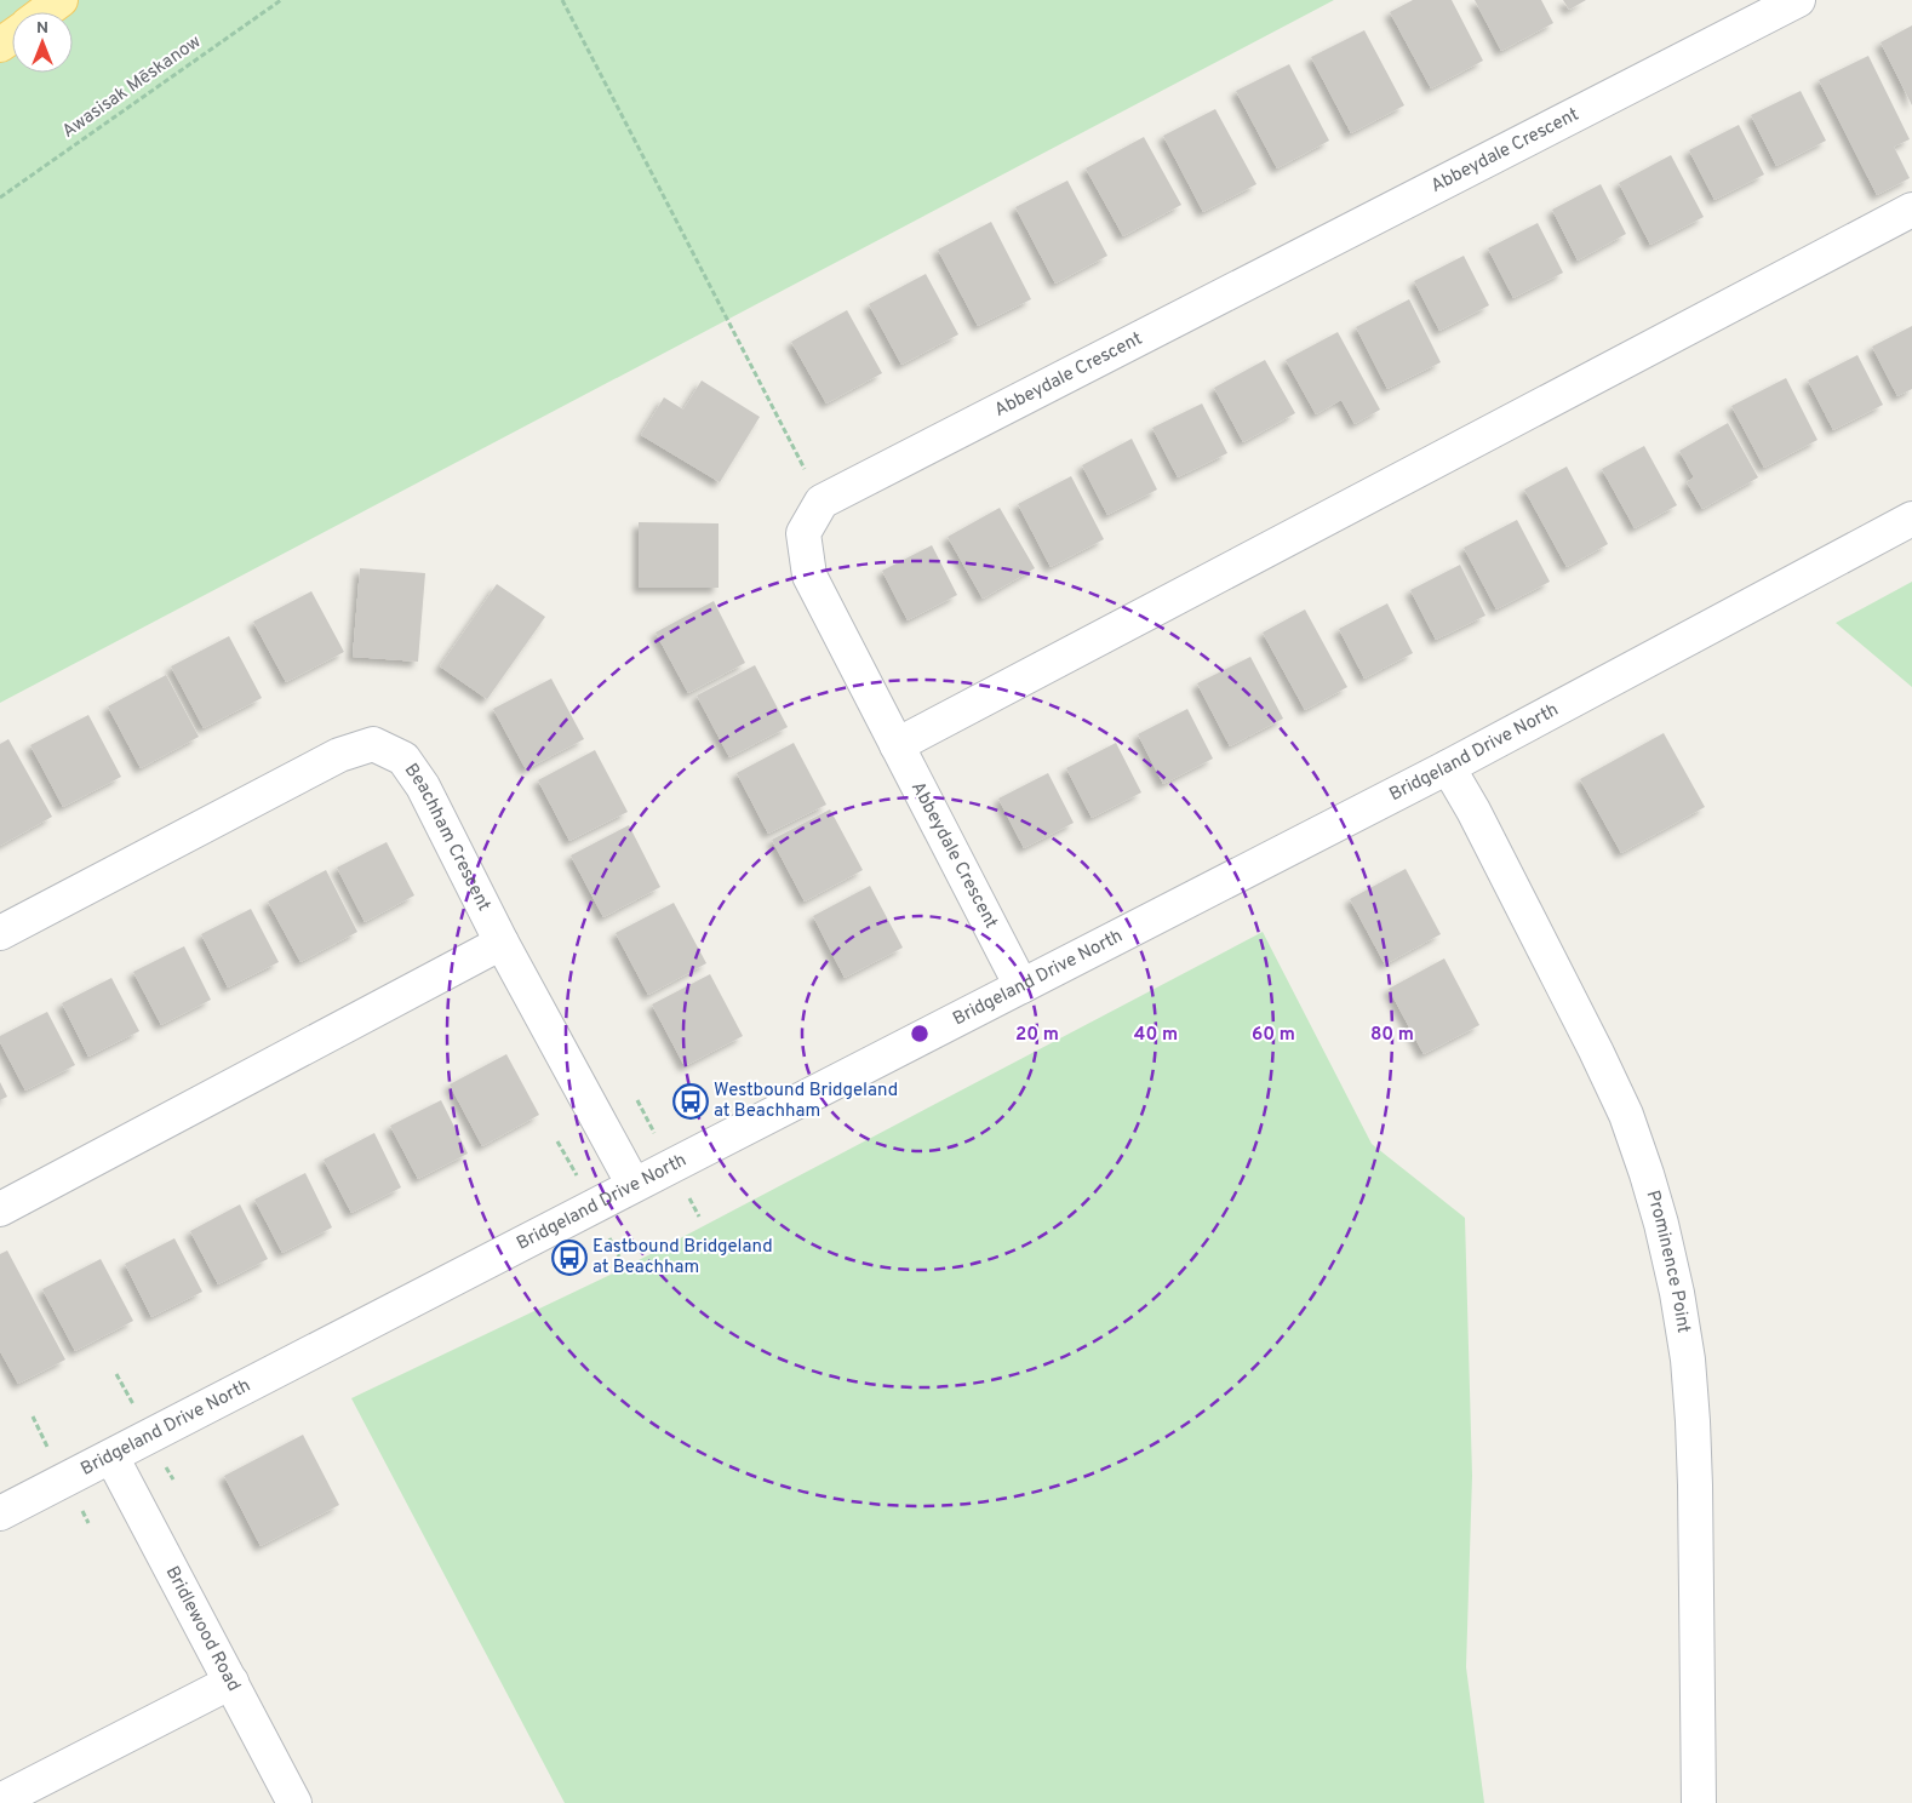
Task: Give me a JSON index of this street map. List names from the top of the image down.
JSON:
{
  "streets": {
    "street": [
      "Abbeydale Crescent",
      "Bridgeland Drive North",
      "Beachham Crescent",
      "Prominence Point",
      "Bridlewood Road"
    ],
    "path": ["Awasisak Mēskanow"]
  },
  "crossings": [
    ["Abbeydale Crescent", "Bridgeland Drive North"],
    ["Bridgeland Drive North", "Beachham Crescent"],
    ["Bridgeland Drive North", "Prominence Point"],
    ["Bridgeland Drive North", "Bridlewood Road"]
  ],
  "places": {
    "bus stop": ["Westbound Bridgeland at Beachham", "Eastbound Bridgeland at Beachham"]
  },
  "north": "top",
  "rings": [
    "20 m",
    "40 m",
    "60 m",
    "80 m"
  ]
}
